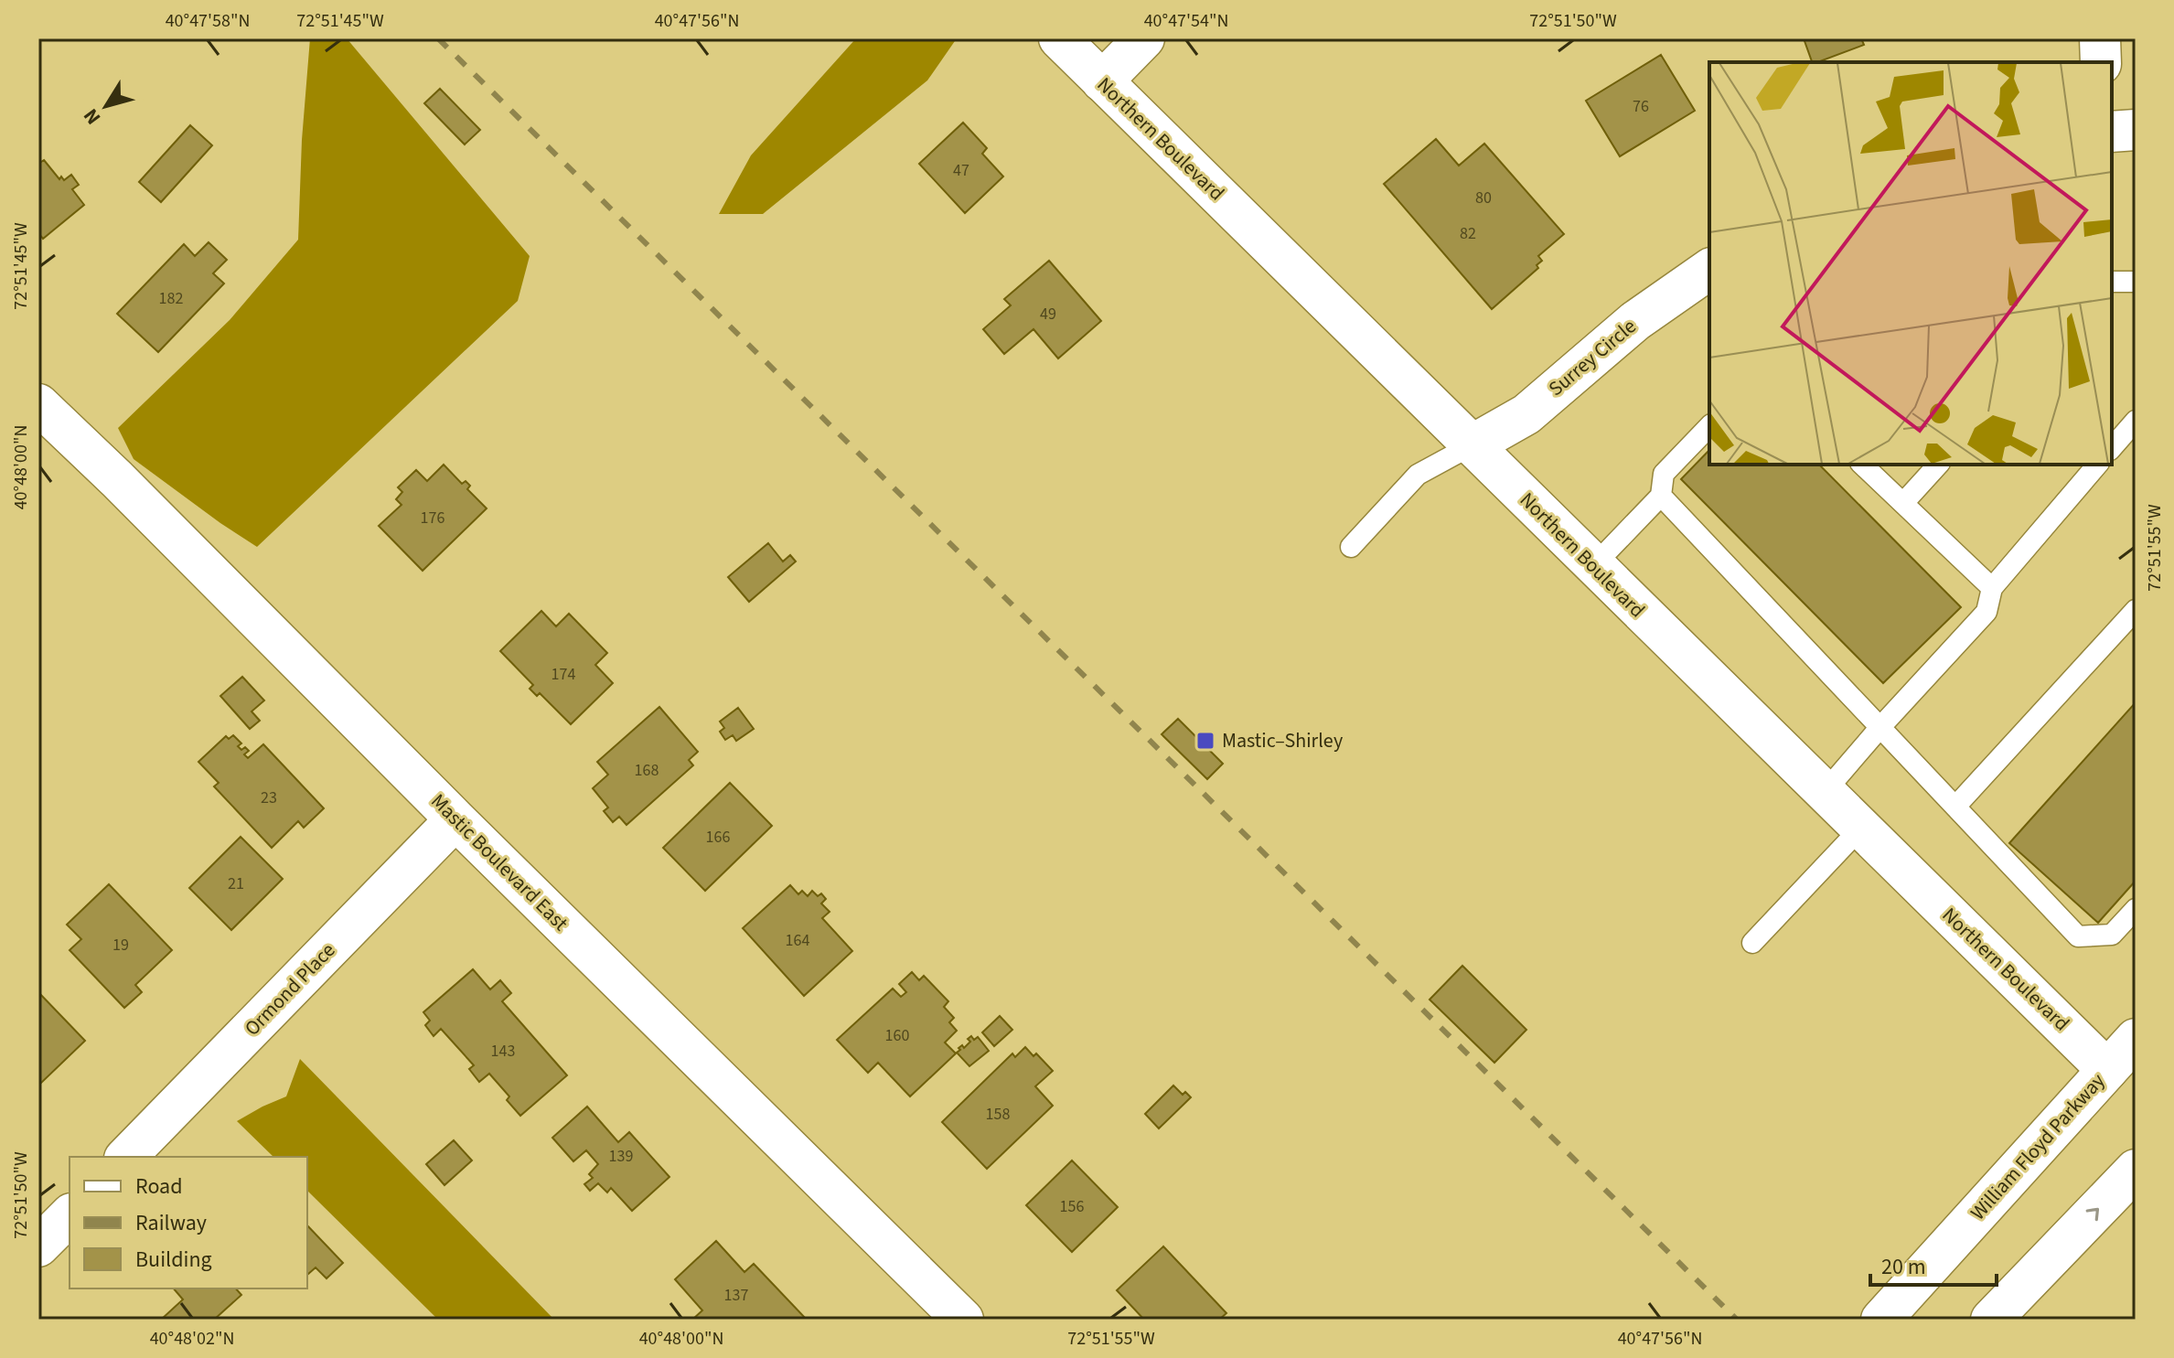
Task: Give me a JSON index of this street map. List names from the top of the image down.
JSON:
{
  "streets": {
    "main road": [
      "Northern Boulevard",
      "Surrey Circle",
      "Mastic Boulevard East",
      "Ormond Place",
      "William Floyd Parkway"
    ]
  },
  "crossings": [
    ["Northern Boulevard", "Surrey Circle"],
    ["Northern Boulevard", "William Floyd Parkway"],
    ["Mastic Boulevard East", "Ormond Place"]
  ],
  "places": {
    "transit": ["Mastic–Shirley"]
  },
  "house_numbers": [
    "76",
    "47",
    "80",
    "82",
    "182",
    "49",
    "176",
    "174",
    "168",
    "23",
    "166",
    "21",
    "164",
    "19",
    "160",
    "143",
    "158",
    "139",
    "156",
    "137"
  ],
  "legend": ["Road", "Railway", "Building"],
  "scale_bar": "20 m",
  "north": "bottom left",
  "coordinates": [
    "40°47'58\"N",
    "72°51'45\"W",
    "40°47'56\"N",
    "40°47'54\"N",
    "72°51'50\"W",
    "40°48'00\"N",
    "72°51'55\"W",
    "40°48'02\"N"
  ]
}
